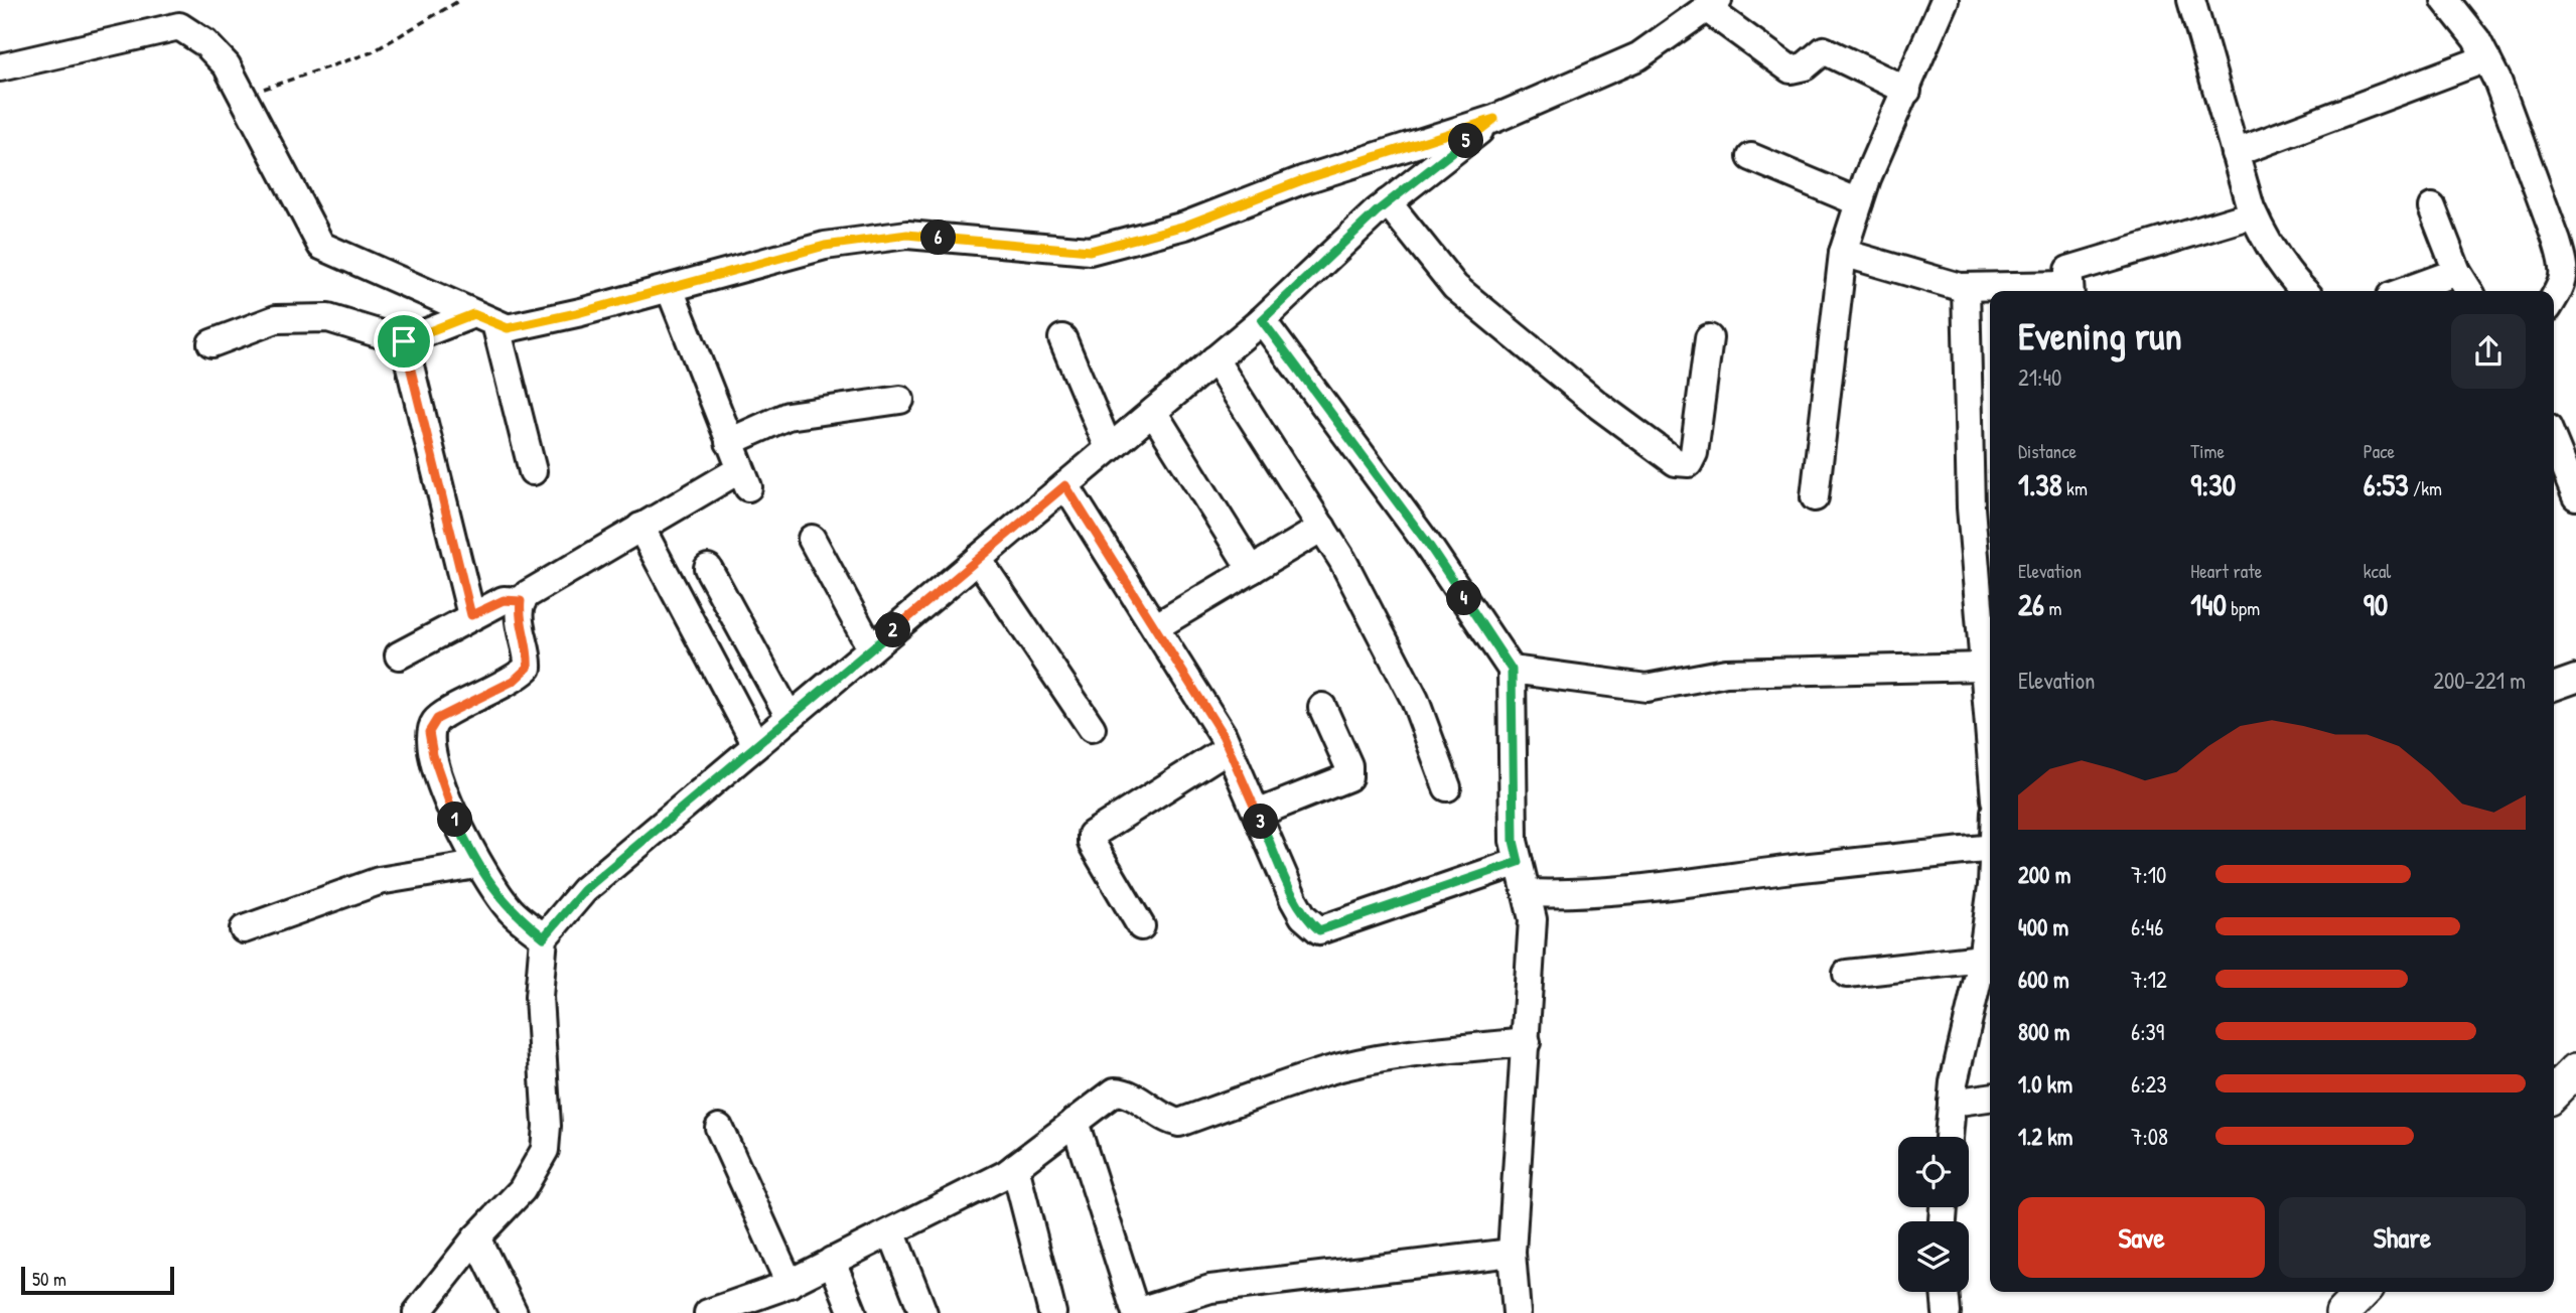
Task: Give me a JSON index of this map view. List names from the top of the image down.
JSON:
{
  "scale_bar": "50 m",
  "page": {
    "pins": [
      "5",
      "6",
      "4",
      "2",
      "1",
      "3"
    ],
    "heading": ["Evening run", "21:40"],
    "stats": [
      ["Distance", "1.38 km"],
      ["Time", "9:30"],
      ["Pace", "6:53 /km"],
      ["Elevation", "26 m"],
      ["Heart rate", "140 bpm"],
      ["kcal", "90"]
    ],
    "chart": ["Elevation", "200–221 m"],
    "list": [
      {
        "name": "200 m",
        "note": "7:10"
      },
      {
        "name": "400 m",
        "note": "6:46"
      },
      {
        "name": "600 m",
        "note": "7:12"
      },
      {
        "name": "800 m",
        "note": "6:39"
      },
      {
        "name": "1.0 km",
        "note": "6:23"
      },
      {
        "name": "1.2 km",
        "note": "7:08"
      }
    ],
    "buttons": ["Save", "Share"],
    "scale": "50 m"
  }
}
